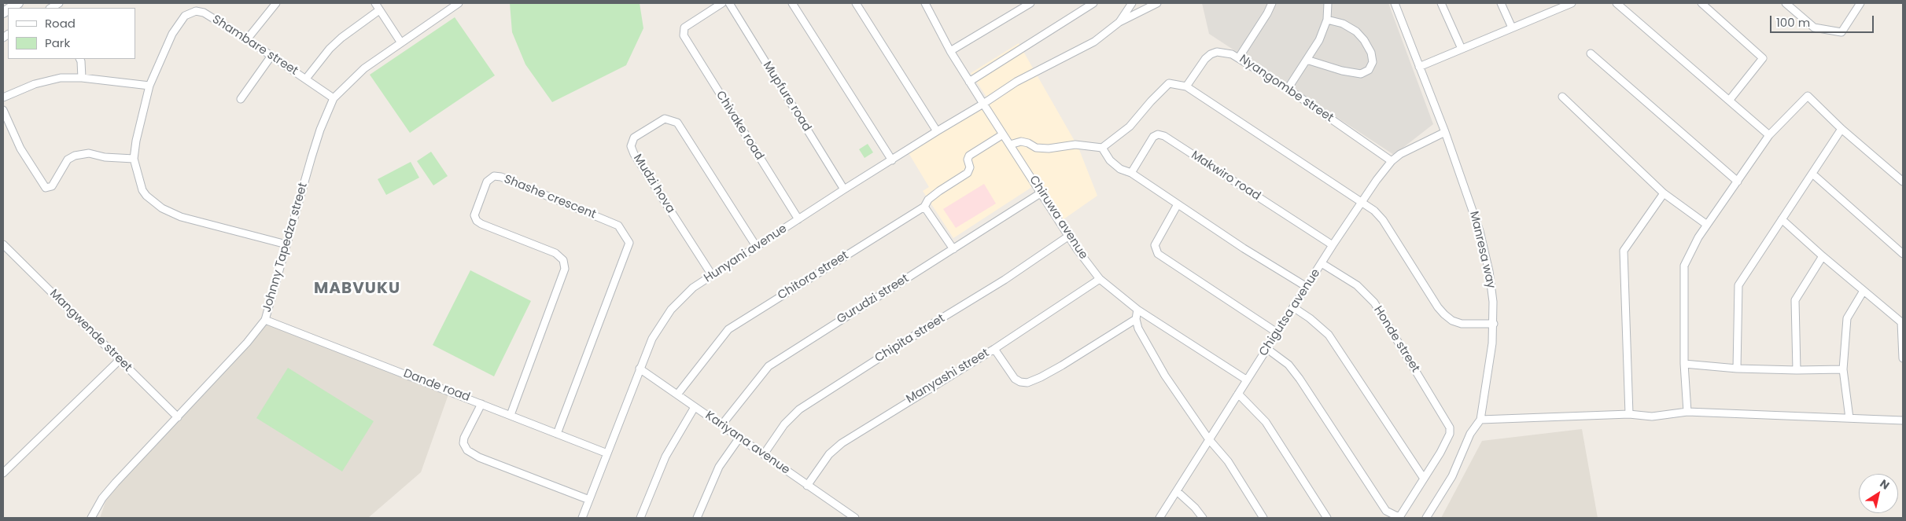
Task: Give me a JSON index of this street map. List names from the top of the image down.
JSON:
{
  "streets": {
    "street": [
      "Shambare street",
      "Nyangombe street",
      "Mupfure road",
      "Chivake road",
      "Makwiro road",
      "Mudzi hova",
      "Shashe crescent",
      "Chiruwa avenue",
      "Johnny Tapedza street",
      "Manresa way",
      "Hunyani avenue",
      "Chitora street",
      "Gurudzi street",
      "Chigutsa avenue",
      "Mangwende street",
      "Chipita street",
      "Honde street",
      "Manyashi street",
      "Dande road",
      "Kariyana avenue"
    ]
  },
  "crossings": [
    ["Shambare street", "Johnny Tapedza street"],
    ["Nyangombe street", "Chigutsa avenue"],
    ["Mupfure road", "Hunyani avenue"],
    ["Chivake road", "Hunyani avenue"],
    ["Makwiro road", "Chigutsa avenue"],
    ["Mudzi hova", "Hunyani avenue"],
    ["Shashe crescent", "Dande road"],
    ["Chiruwa avenue", "Hunyani avenue"],
    ["Chiruwa avenue", "Chitora street"],
    ["Chiruwa avenue", "Gurudzi street"],
    ["Chiruwa avenue", "Chigutsa avenue"],
    ["Chiruwa avenue", "Chipita street"],
    ["Chiruwa avenue", "Manyashi street"],
    ["Johnny Tapedza street", "Mangwende street"],
    ["Johnny Tapedza street", "Dande road"],
    ["Manresa way", "Chigutsa avenue"],
    ["Hunyani avenue", "Dande road"],
    ["Hunyani avenue", "Kariyana avenue"],
    ["Chitora street", "Kariyana avenue"],
    ["Gurudzi street", "Kariyana avenue"],
    ["Chigutsa avenue", "Honde street"],
    ["Chipita street", "Kariyana avenue"],
    ["Manyashi street", "Kariyana avenue"]
  ],
  "districts": ["MABVUKU"],
  "legend": ["Road", "Park"],
  "scale_bar": "100 m",
  "north": "top right"
}
